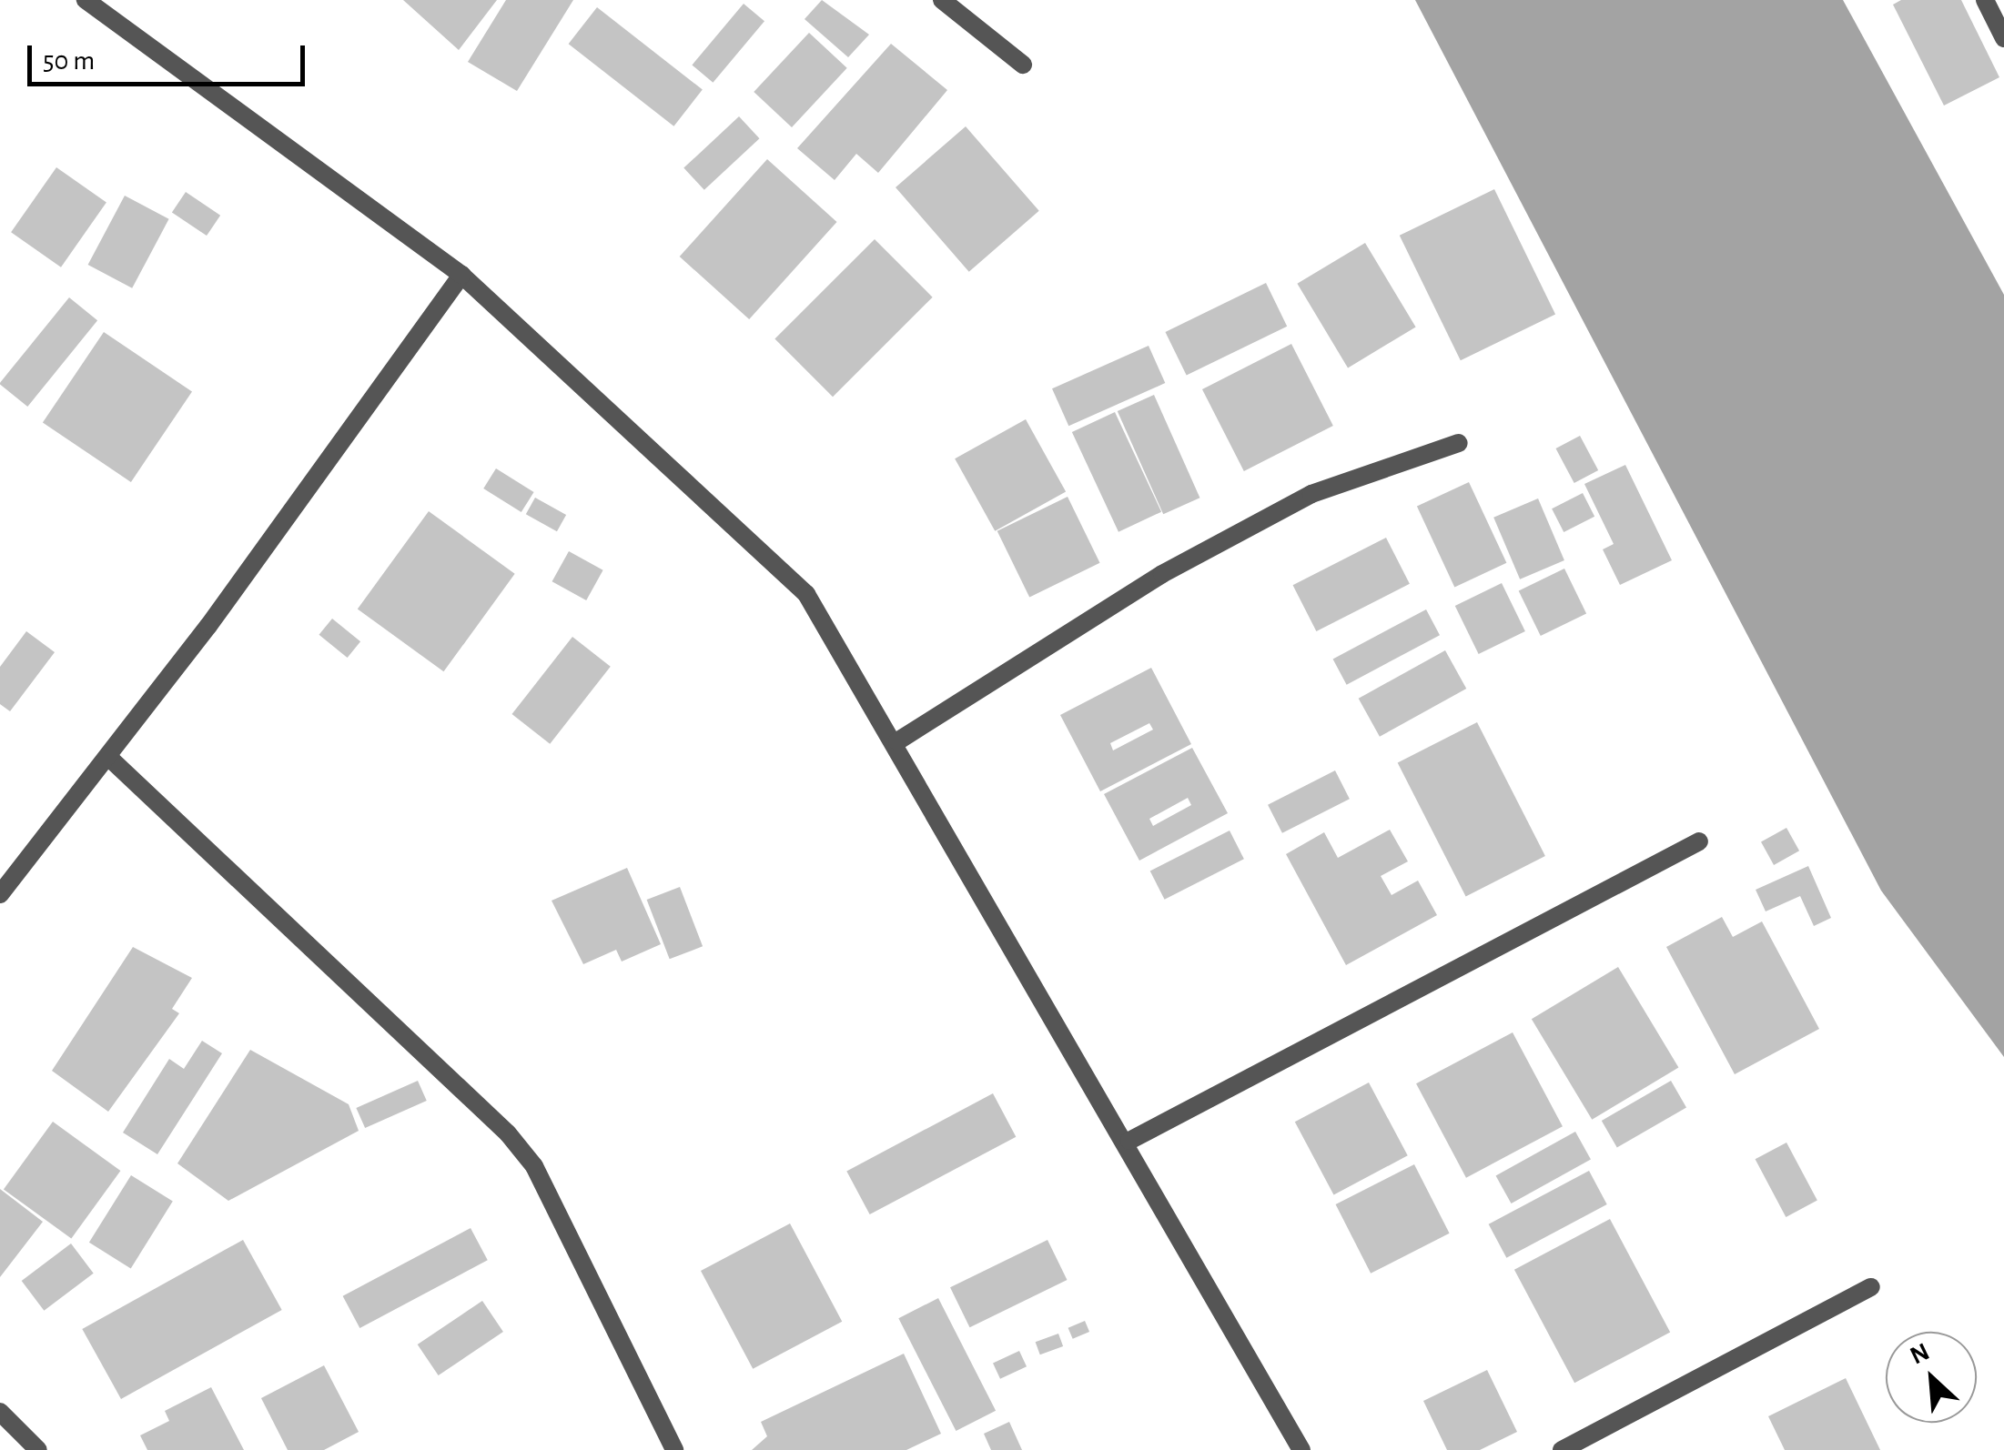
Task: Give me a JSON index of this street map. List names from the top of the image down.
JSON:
{
  "scale_bar": "50 m",
  "north": "top left"
}
